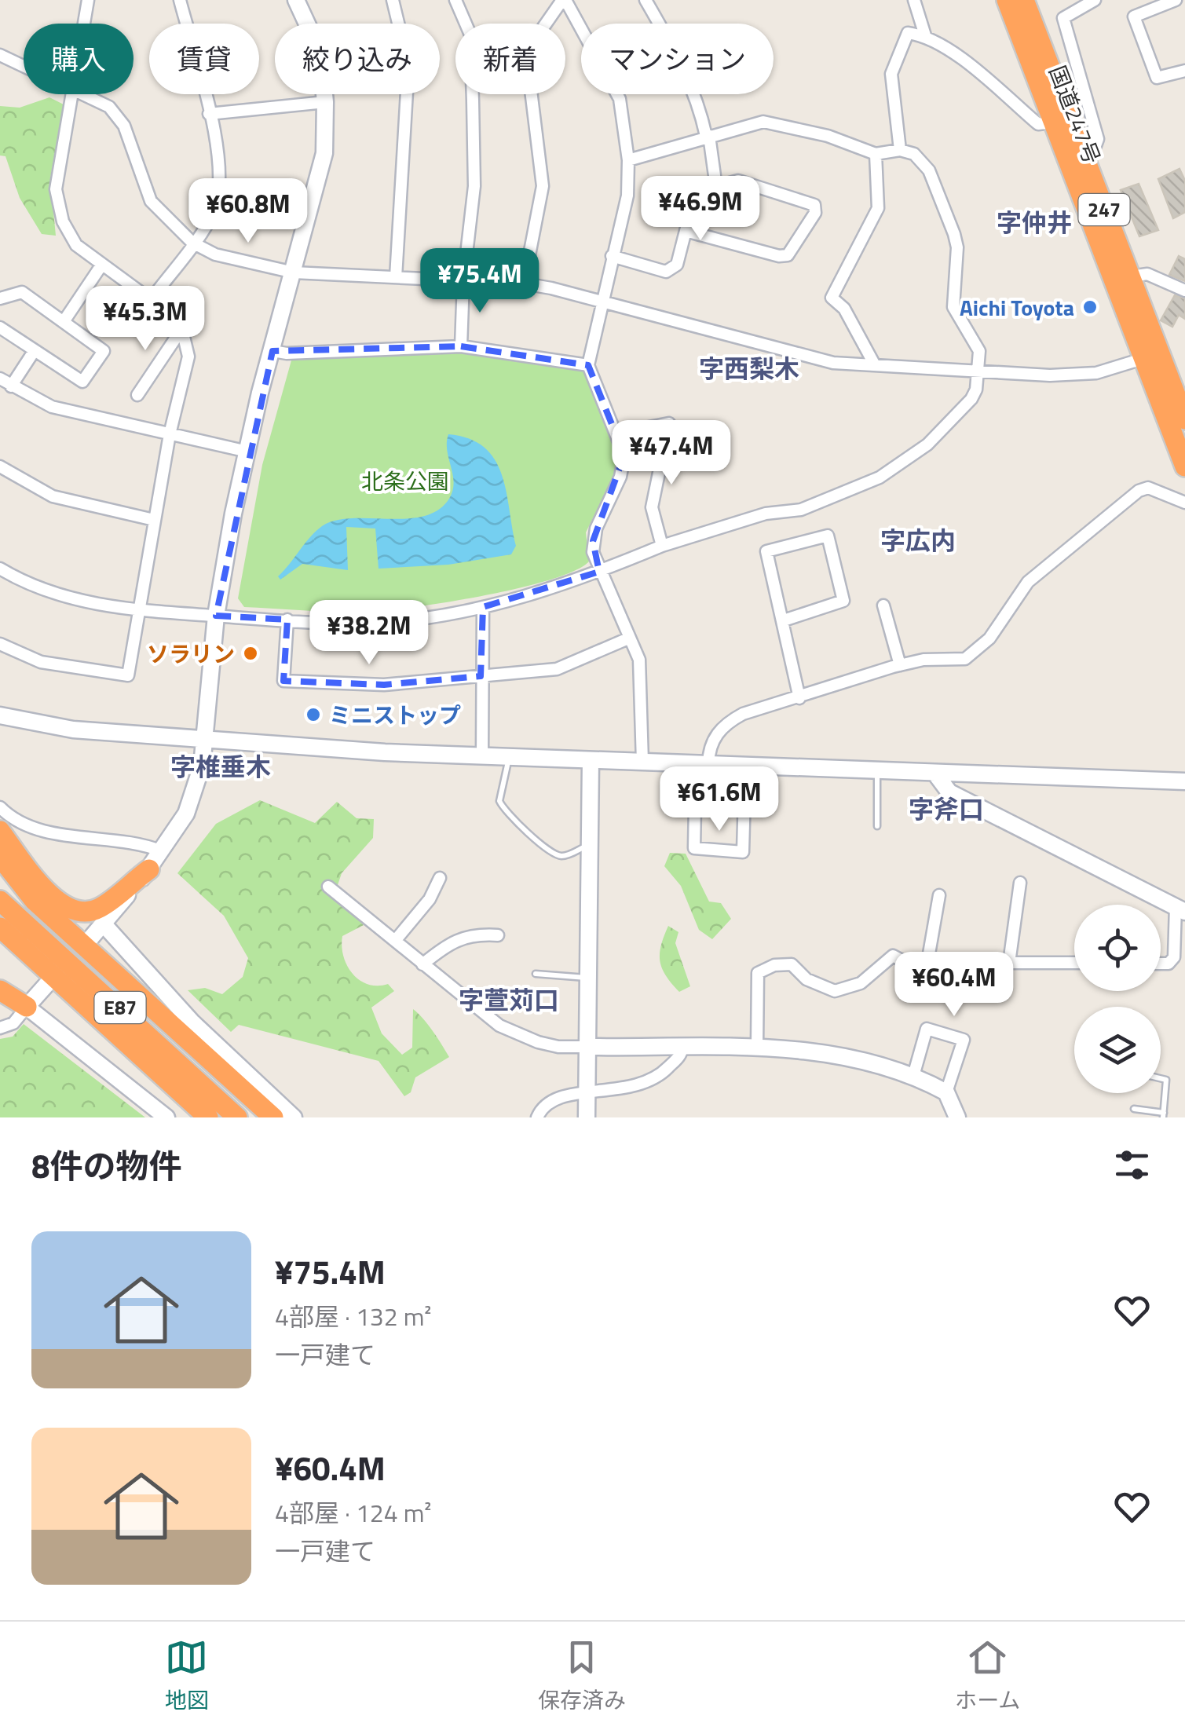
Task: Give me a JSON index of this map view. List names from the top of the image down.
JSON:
{
  "streets": {
    "highway": ["国道247号", "247", "E87"]
  },
  "districts": [
    "字仲井",
    "字西梨木",
    "字広内",
    "字椎垂木",
    "字斧口",
    "字萱苅口"
  ],
  "parks": ["北条公園"],
  "places": ["Aichi Toyota", "ソラリン", "ミニストップ"],
  "page": {
    "chip": [
      "購入",
      "賃貸",
      "絞り込み",
      "新着",
      "マンション"
    ],
    "price": [
      "¥46.9M",
      "¥60.8M",
      "¥75.4M",
      "¥45.3M",
      "¥47.4M",
      "¥38.2M",
      "¥61.6M",
      "¥60.4M"
    ],
    "heading": "8件の物件",
    "list": [
      {
        "name": "¥75.4M",
        "note": "4部屋 · 132 m² · 一戸建て"
      },
      {
        "name": "¥60.4M",
        "note": "4部屋 · 124 m² · 一戸建て"
      }
    ],
    "tabs": ["地図", "保存済み", "ホーム"]
  }
}
